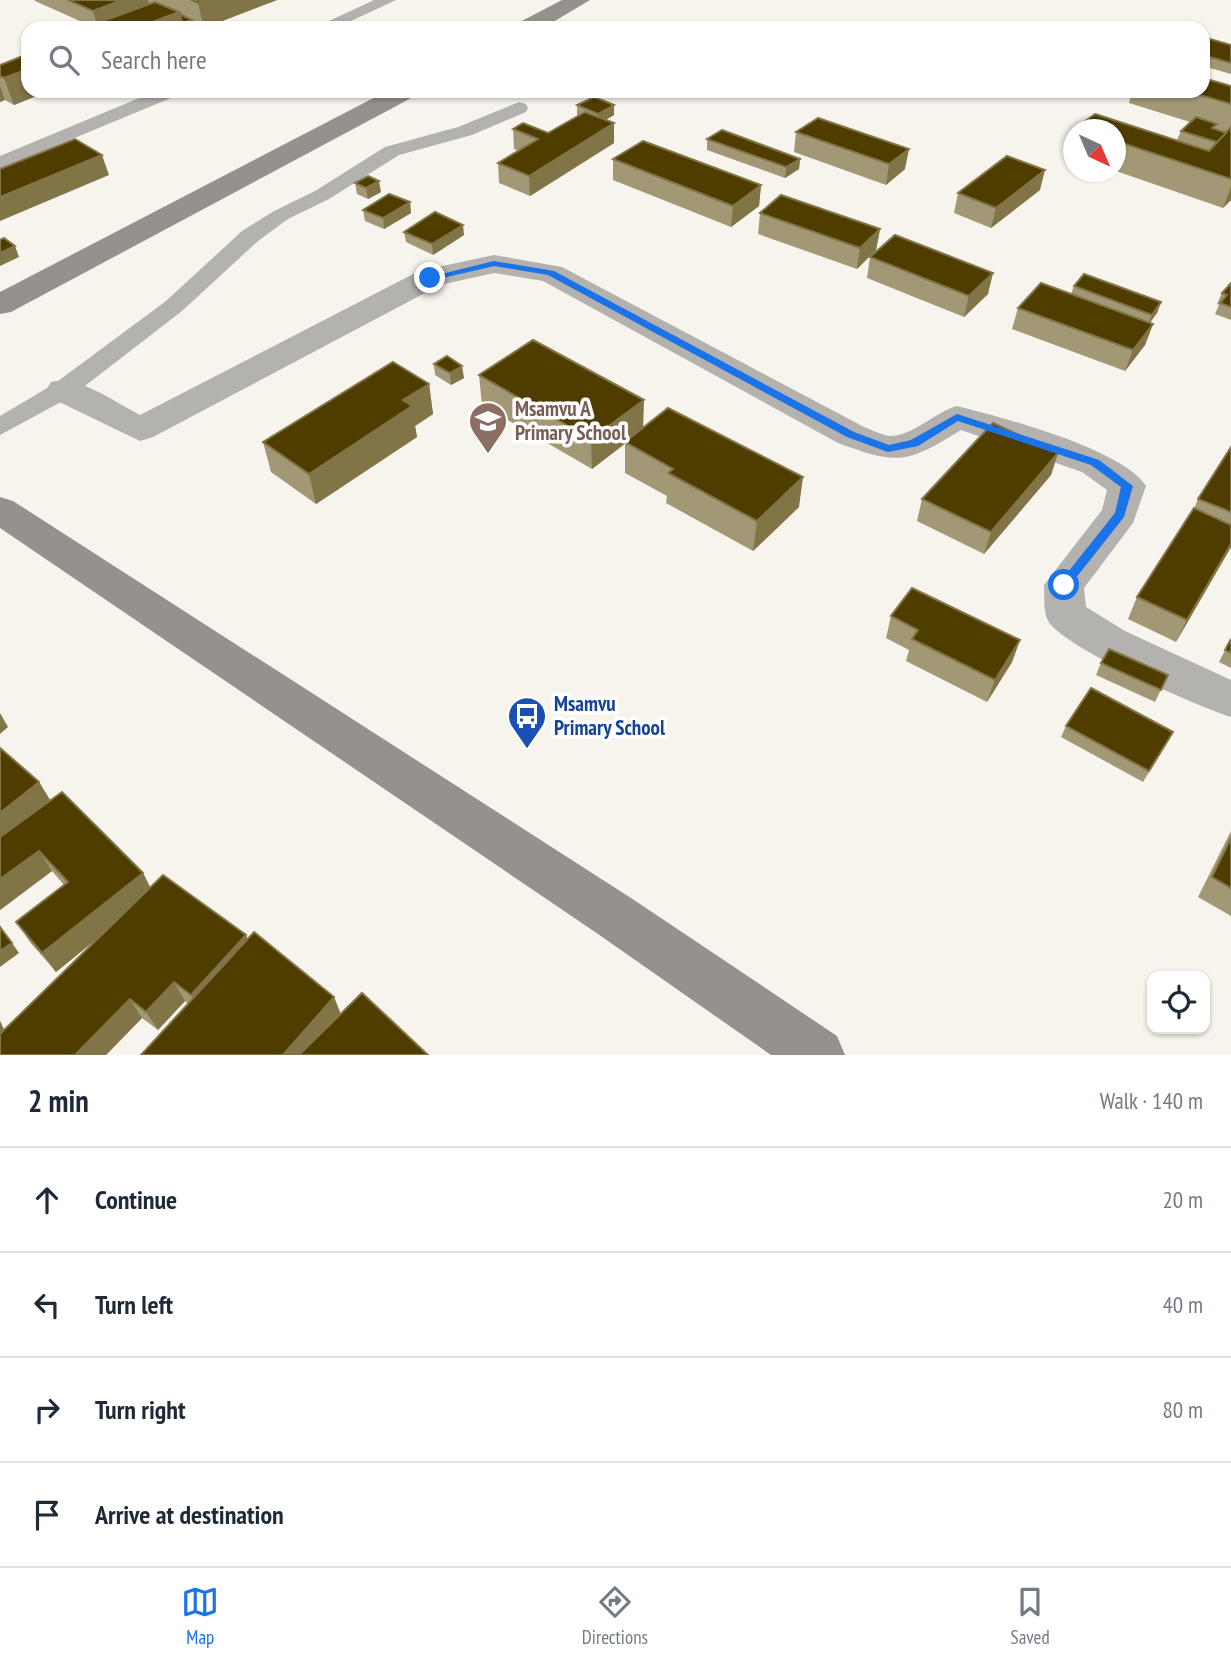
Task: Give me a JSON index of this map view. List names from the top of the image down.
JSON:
{
  "places": {
    "school or university": ["Msamvu A Primary School"],
    "bus stop": ["Msamvu Primary School"]
  },
  "north": "bottom right",
  "page": {
    "search": "Search here",
    "heading": ["2 min", "Walk · 140 m"],
    "list": [
      ["Continue", "20 m"],
      ["Turn left", "40 m"],
      ["Turn right", "80 m"],
      "Arrive at destination"
    ],
    "nav": ["Map", "Directions", "Saved"]
  }
}
